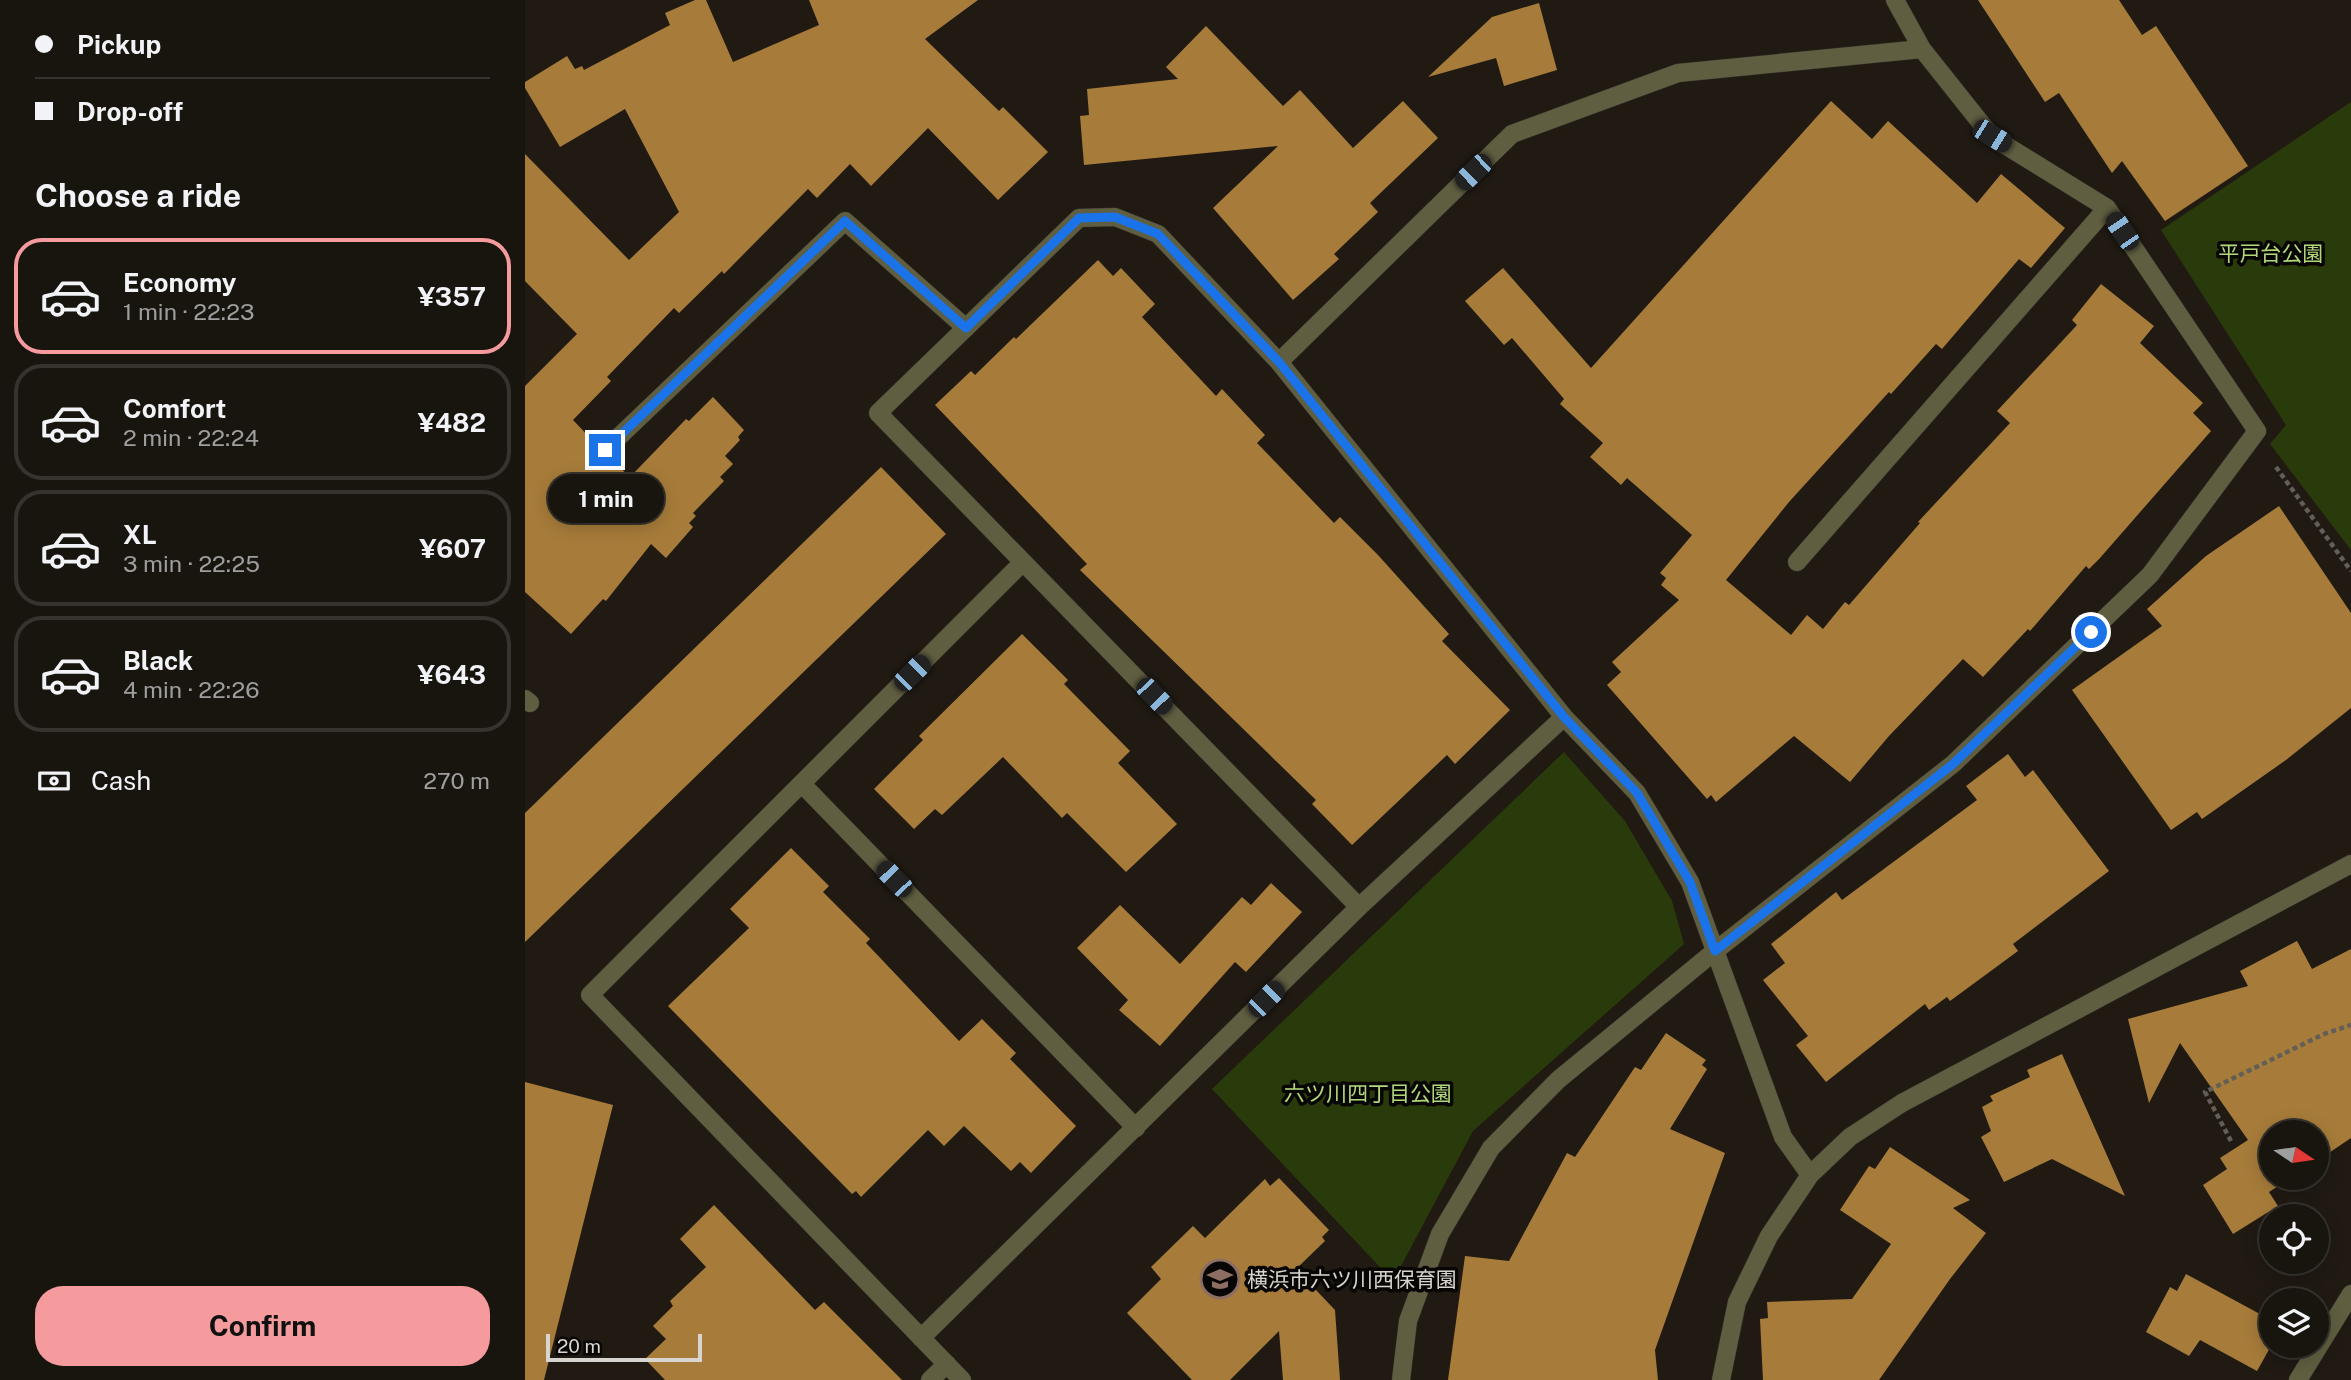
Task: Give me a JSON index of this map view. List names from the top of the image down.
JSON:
{
  "parks": ["平戸台公園", "六ツ川四丁目公園"],
  "places": {
    "school or university": ["横浜市六ツ川西保育園"]
  },
  "scale_bar": "20 m",
  "north": "right",
  "page": {
    "banner": ["Pickup", "Drop-off"],
    "heading": "Choose a ride",
    "list": [
      {
        "name": "Economy",
        "note": "1 min · 22:23",
        "value": "¥357"
      },
      {
        "name": "Comfort",
        "note": "2 min · 22:24",
        "value": "¥482"
      },
      {
        "name": "XL",
        "note": "3 min · 22:25",
        "value": "¥607"
      },
      {
        "name": "Black",
        "note": "4 min · 22:26",
        "value": "¥643"
      }
    ],
    "bubble": "1 min",
    "pay": ["Cash", "270 m"],
    "buttons": "Confirm",
    "scale": "20 m"
  }
}
